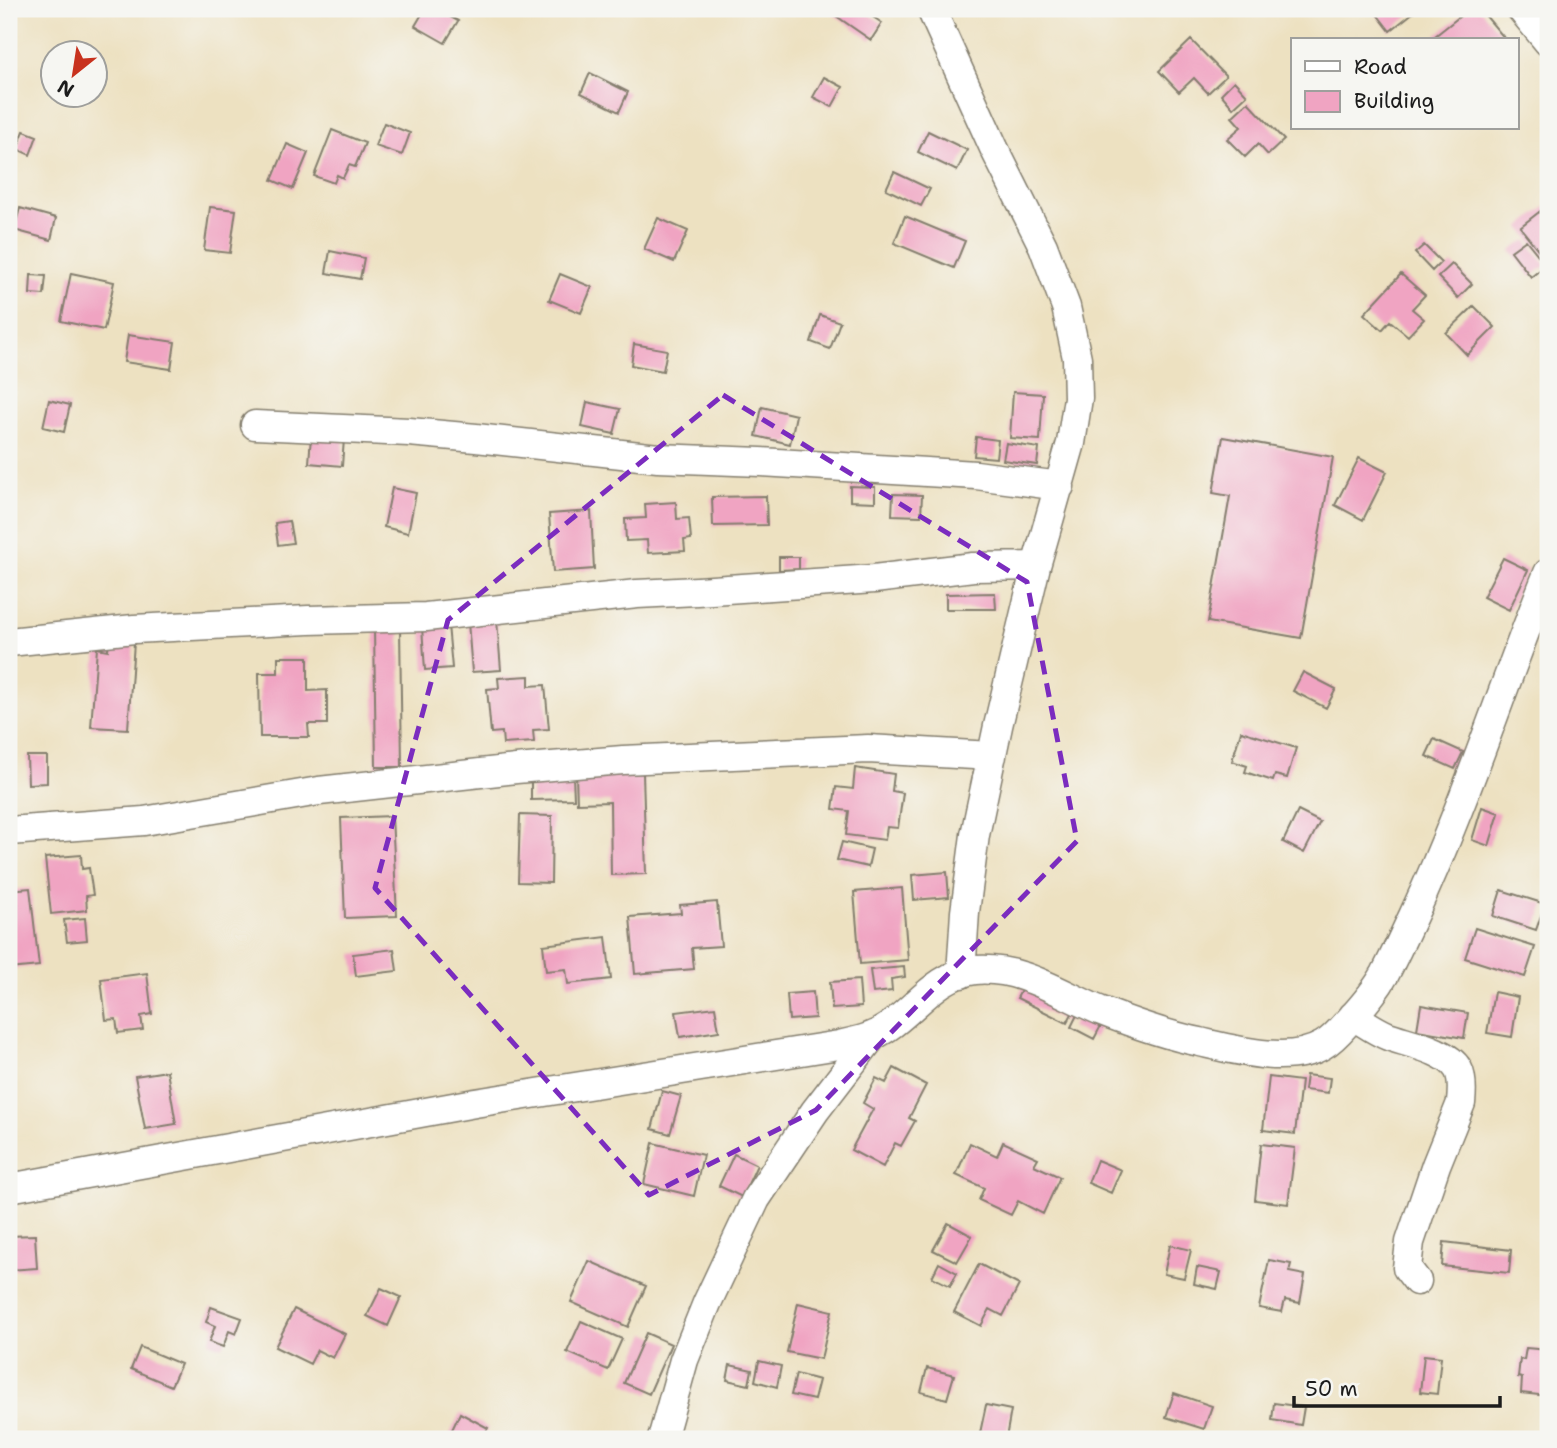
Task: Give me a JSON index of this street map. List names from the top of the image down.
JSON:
{
  "legend": ["Road", "Building"],
  "scale_bar": "50 m",
  "north": "bottom left"
}
